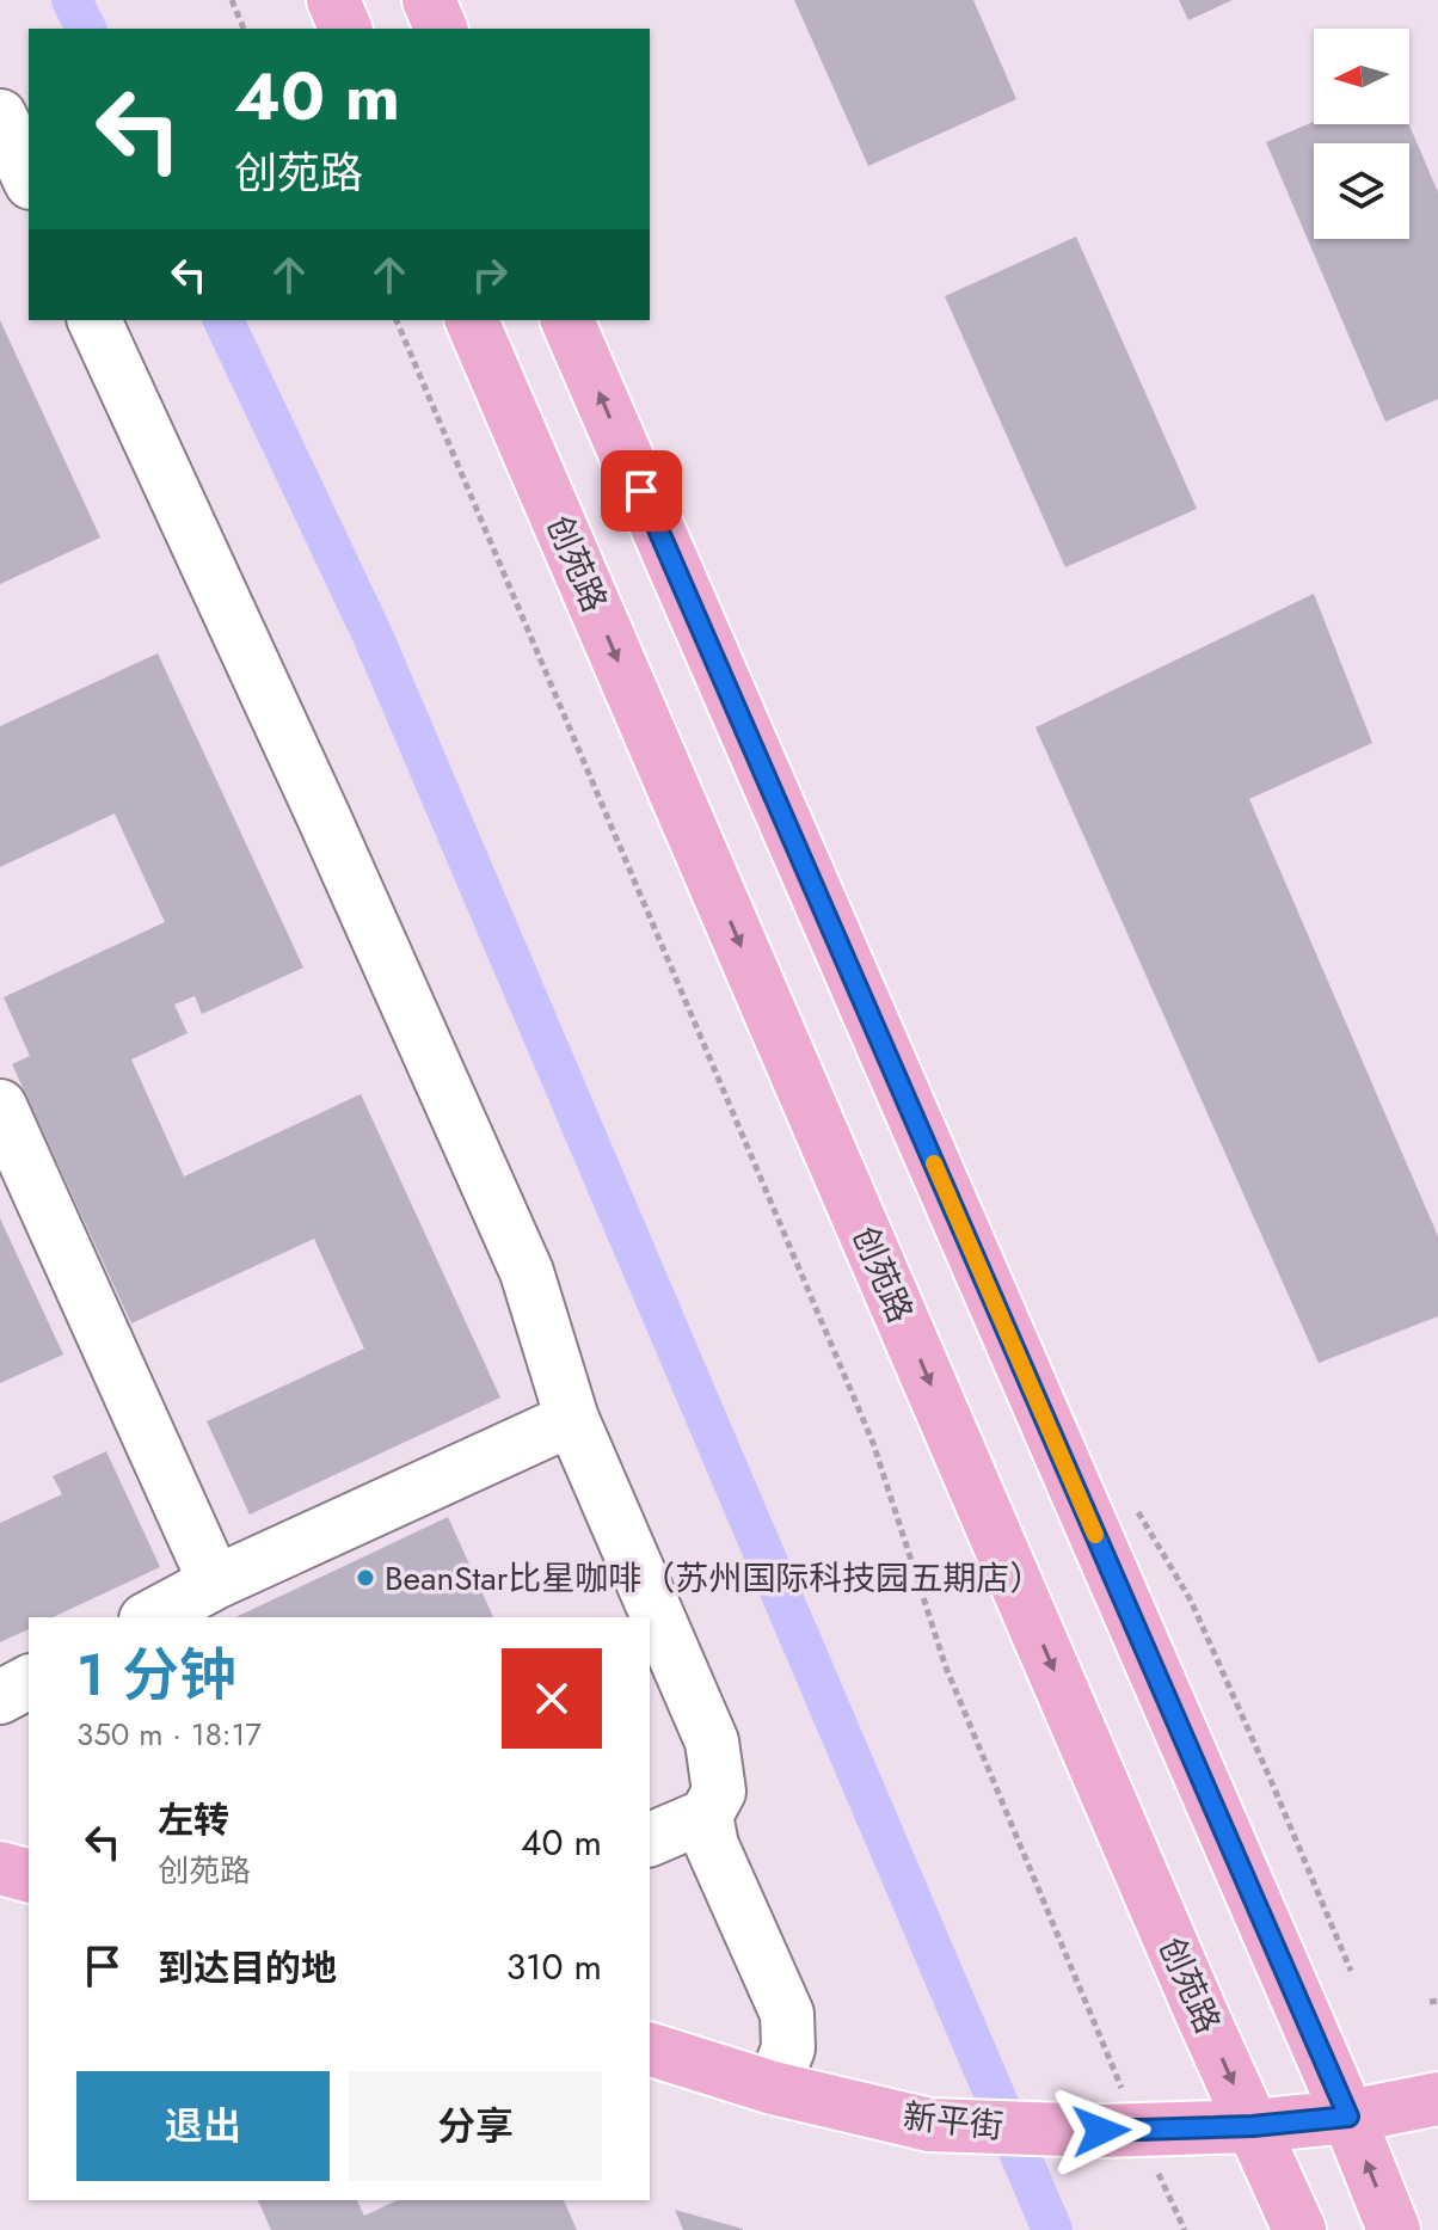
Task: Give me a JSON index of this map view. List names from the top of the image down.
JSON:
{
  "streets": {
    "main road": ["创苑路", "新平街"]
  },
  "crossings": [
    ["创苑路", "新平街"]
  ],
  "places": ["BeanStar比星咖啡（苏州国际科技园五期店）"],
  "north": "left",
  "page": {
    "turn": ["40 m", "创苑路"],
    "heading": ["1 分钟", "350 m · 18:17"],
    "list": [
      {
        "name": "左转",
        "note": "创苑路",
        "value": "40 m"
      },
      {
        "name": "到达目的地",
        "value": "310 m"
      }
    ],
    "buttons": ["退出", "分享"]
  }
}
